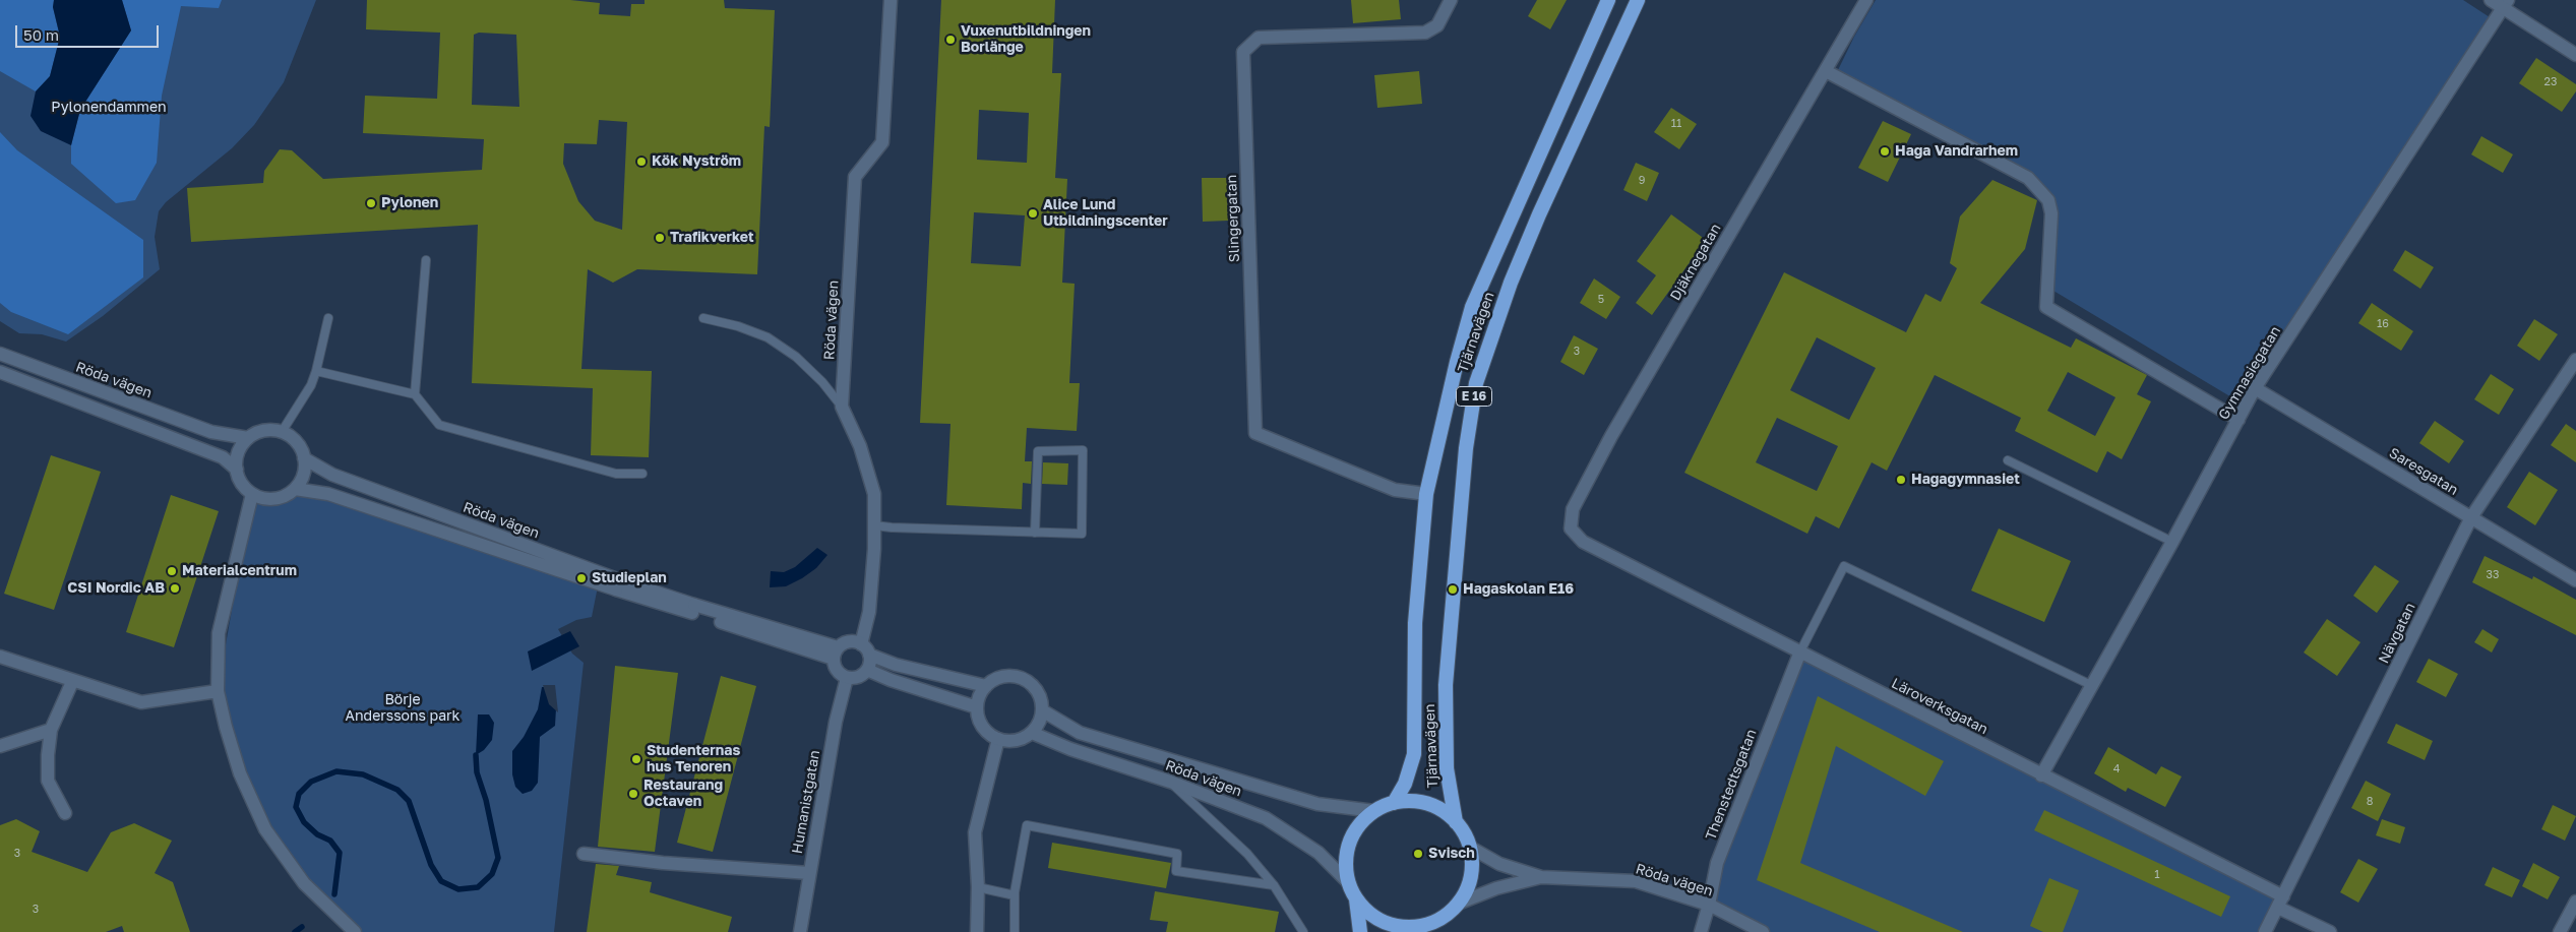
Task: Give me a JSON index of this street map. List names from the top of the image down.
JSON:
{
  "streets": {
    "highway": ["Tjärnavägen", "E 16"],
    "street": [
      "Slingergatan",
      "Djäknegatan",
      "Röda vägen",
      "Gymnasiegatan",
      "Saresgatan",
      "Nävgatan",
      "Läroverksgatan",
      "Thenstedtsgatan",
      "Humanistgatan"
    ]
  },
  "crossings": [
    ["Slingergatan", "Tjärnavägen"],
    ["Djäknegatan", "Läroverksgatan"],
    ["Röda vägen", "Tjärnavägen"],
    ["Röda vägen", "Thenstedtsgatan"],
    ["Röda vägen", "Humanistgatan"],
    ["Gymnasiegatan", "Saresgatan"],
    ["Gymnasiegatan", "Läroverksgatan"],
    ["Saresgatan", "Nävgatan"],
    ["Nävgatan", "Läroverksgatan"],
    ["Läroverksgatan", "Thenstedtsgatan"]
  ],
  "parks": ["Pylonendammen", "Börje Anderssons park"],
  "places": [
    "Vuxenutbildningen Borlänge",
    "Haga Vandrarhem",
    "Kök Nyström",
    "Pylonen",
    "Alice Lund Utbildningscenter",
    "Trafikverket",
    "Hagagymnasiet",
    "Materialcentrum",
    "Studieplan",
    "CSI Nordic AB",
    "Hagaskolan E16",
    "Studenternas hus Tenoren",
    "Restaurang Octaven",
    "Svisch"
  ],
  "house_numbers": [
    "23",
    "11",
    "9",
    "5",
    "16",
    "3",
    "33",
    "4",
    "8",
    "3",
    "1",
    "3"
  ],
  "scale_bar": "50 m"
}
